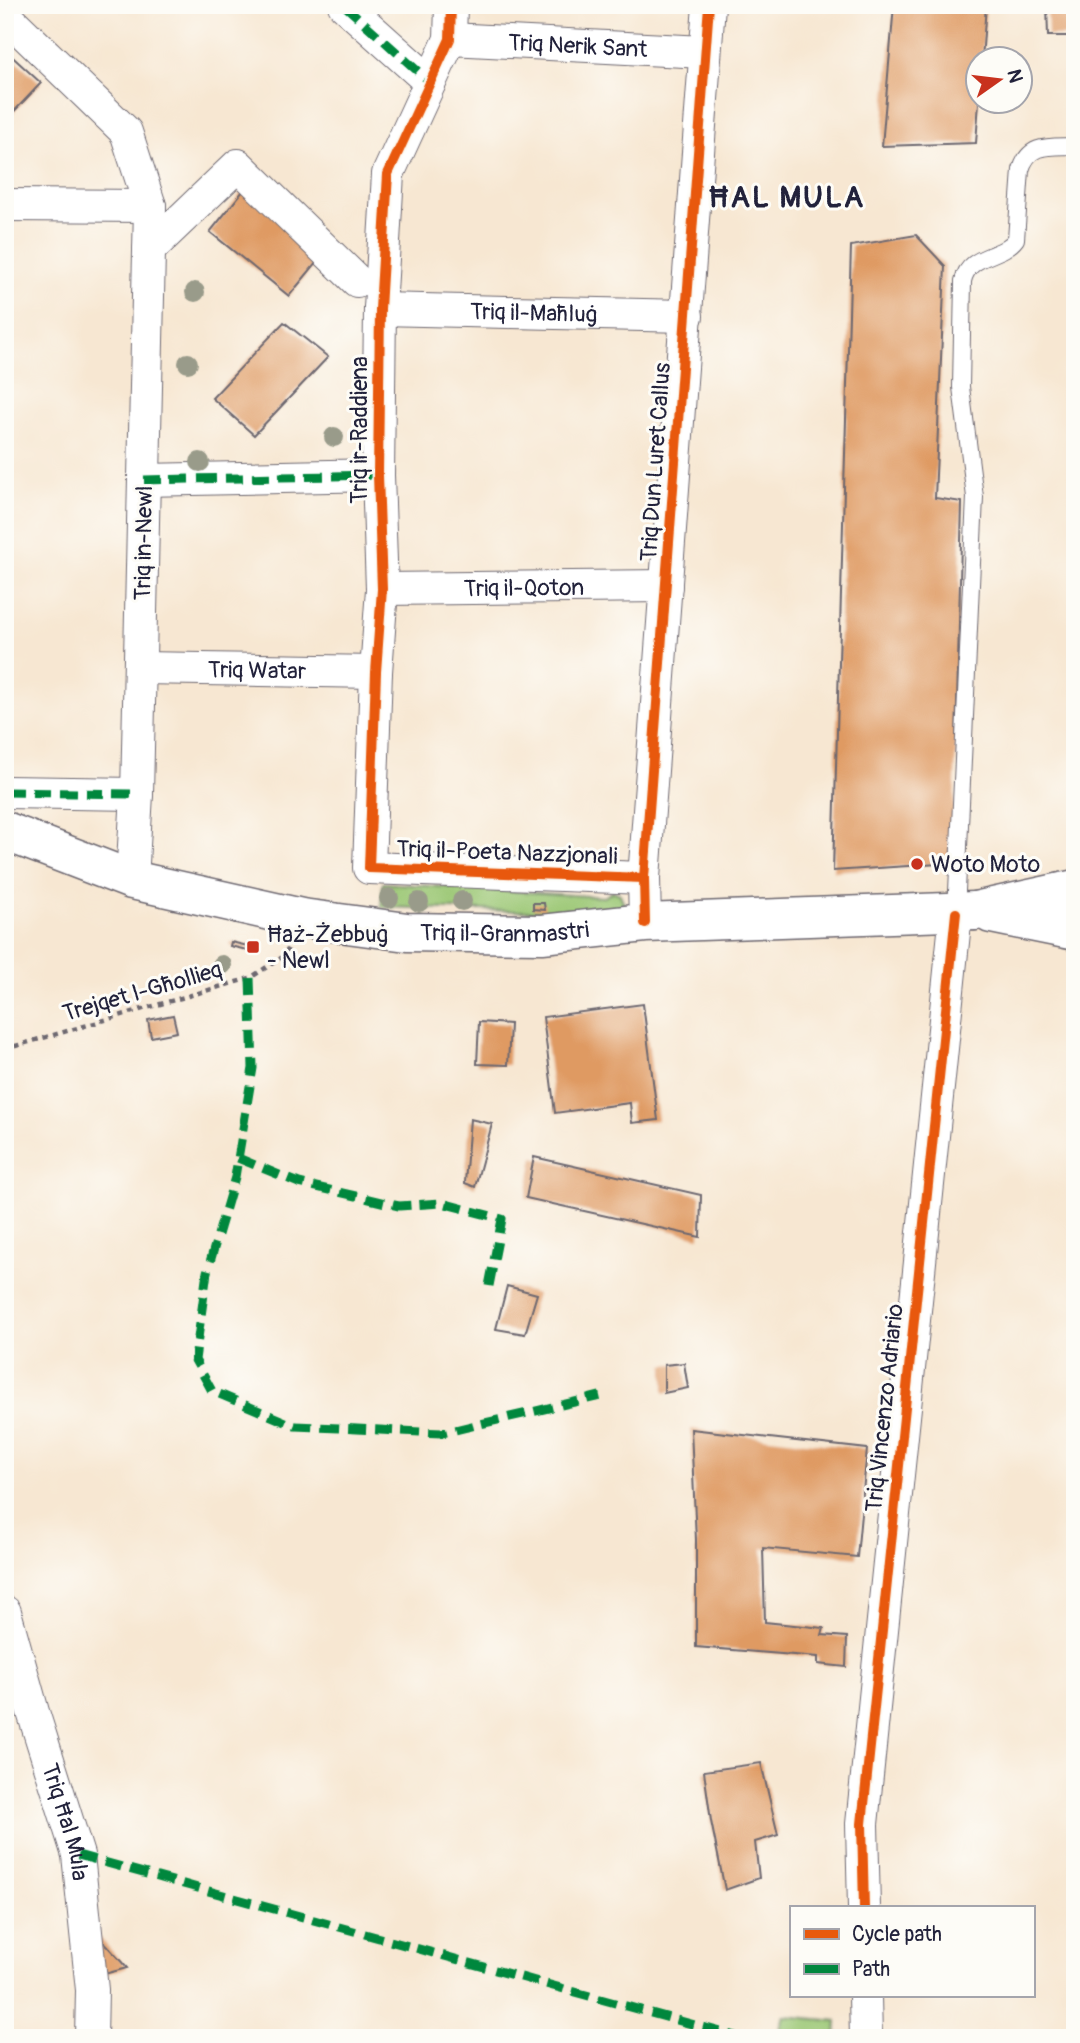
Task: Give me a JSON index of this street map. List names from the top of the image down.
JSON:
{
  "streets": {
    "main road": ["Triq il-Granmastri"],
    "street": [
      "Triq Nerik Sant",
      "Triq il-Maħluġ",
      "Triq ir-Raddiena",
      "Triq Dun Luret Callus",
      "Triq in-Newl",
      "Triq il-Qoton",
      "Triq Watar",
      "Triq il-Poeta Nazzjonali",
      "Triq Vincenzo Adriario",
      "Triq Ħal Mula"
    ],
    "path": ["Trejqet l-Għollieq"]
  },
  "crossings": [
    ["Triq Nerik Sant", "Triq ir-Raddiena"],
    ["Triq Nerik Sant", "Triq Dun Luret Callus"],
    ["Triq il-Maħluġ", "Triq ir-Raddiena"],
    ["Triq il-Maħluġ", "Triq Dun Luret Callus"],
    ["Triq ir-Raddiena", "Triq il-Qoton"],
    ["Triq ir-Raddiena", "Triq Watar"],
    ["Triq ir-Raddiena", "Triq il-Poeta Nazzjonali"],
    ["Triq Dun Luret Callus", "Triq il-Qoton"],
    ["Triq Dun Luret Callus", "Triq il-Poeta Nazzjonali"],
    ["Triq Dun Luret Callus", "Triq il-Granmastri"],
    ["Triq in-Newl", "Triq Watar"],
    ["Triq in-Newl", "Triq il-Granmastri"],
    ["Triq il-Granmastri", "Trejqet l-Għollieq"],
    ["Triq il-Granmastri", "Triq Vincenzo Adriario"]
  ],
  "districts": ["ĦAL MULA"],
  "places": {
    "other": ["Woto Moto"],
    "transit": ["Ħaż-Żebbuġ - Newl"]
  },
  "legend": ["Cycle path", "Path"],
  "north": "right"
}
